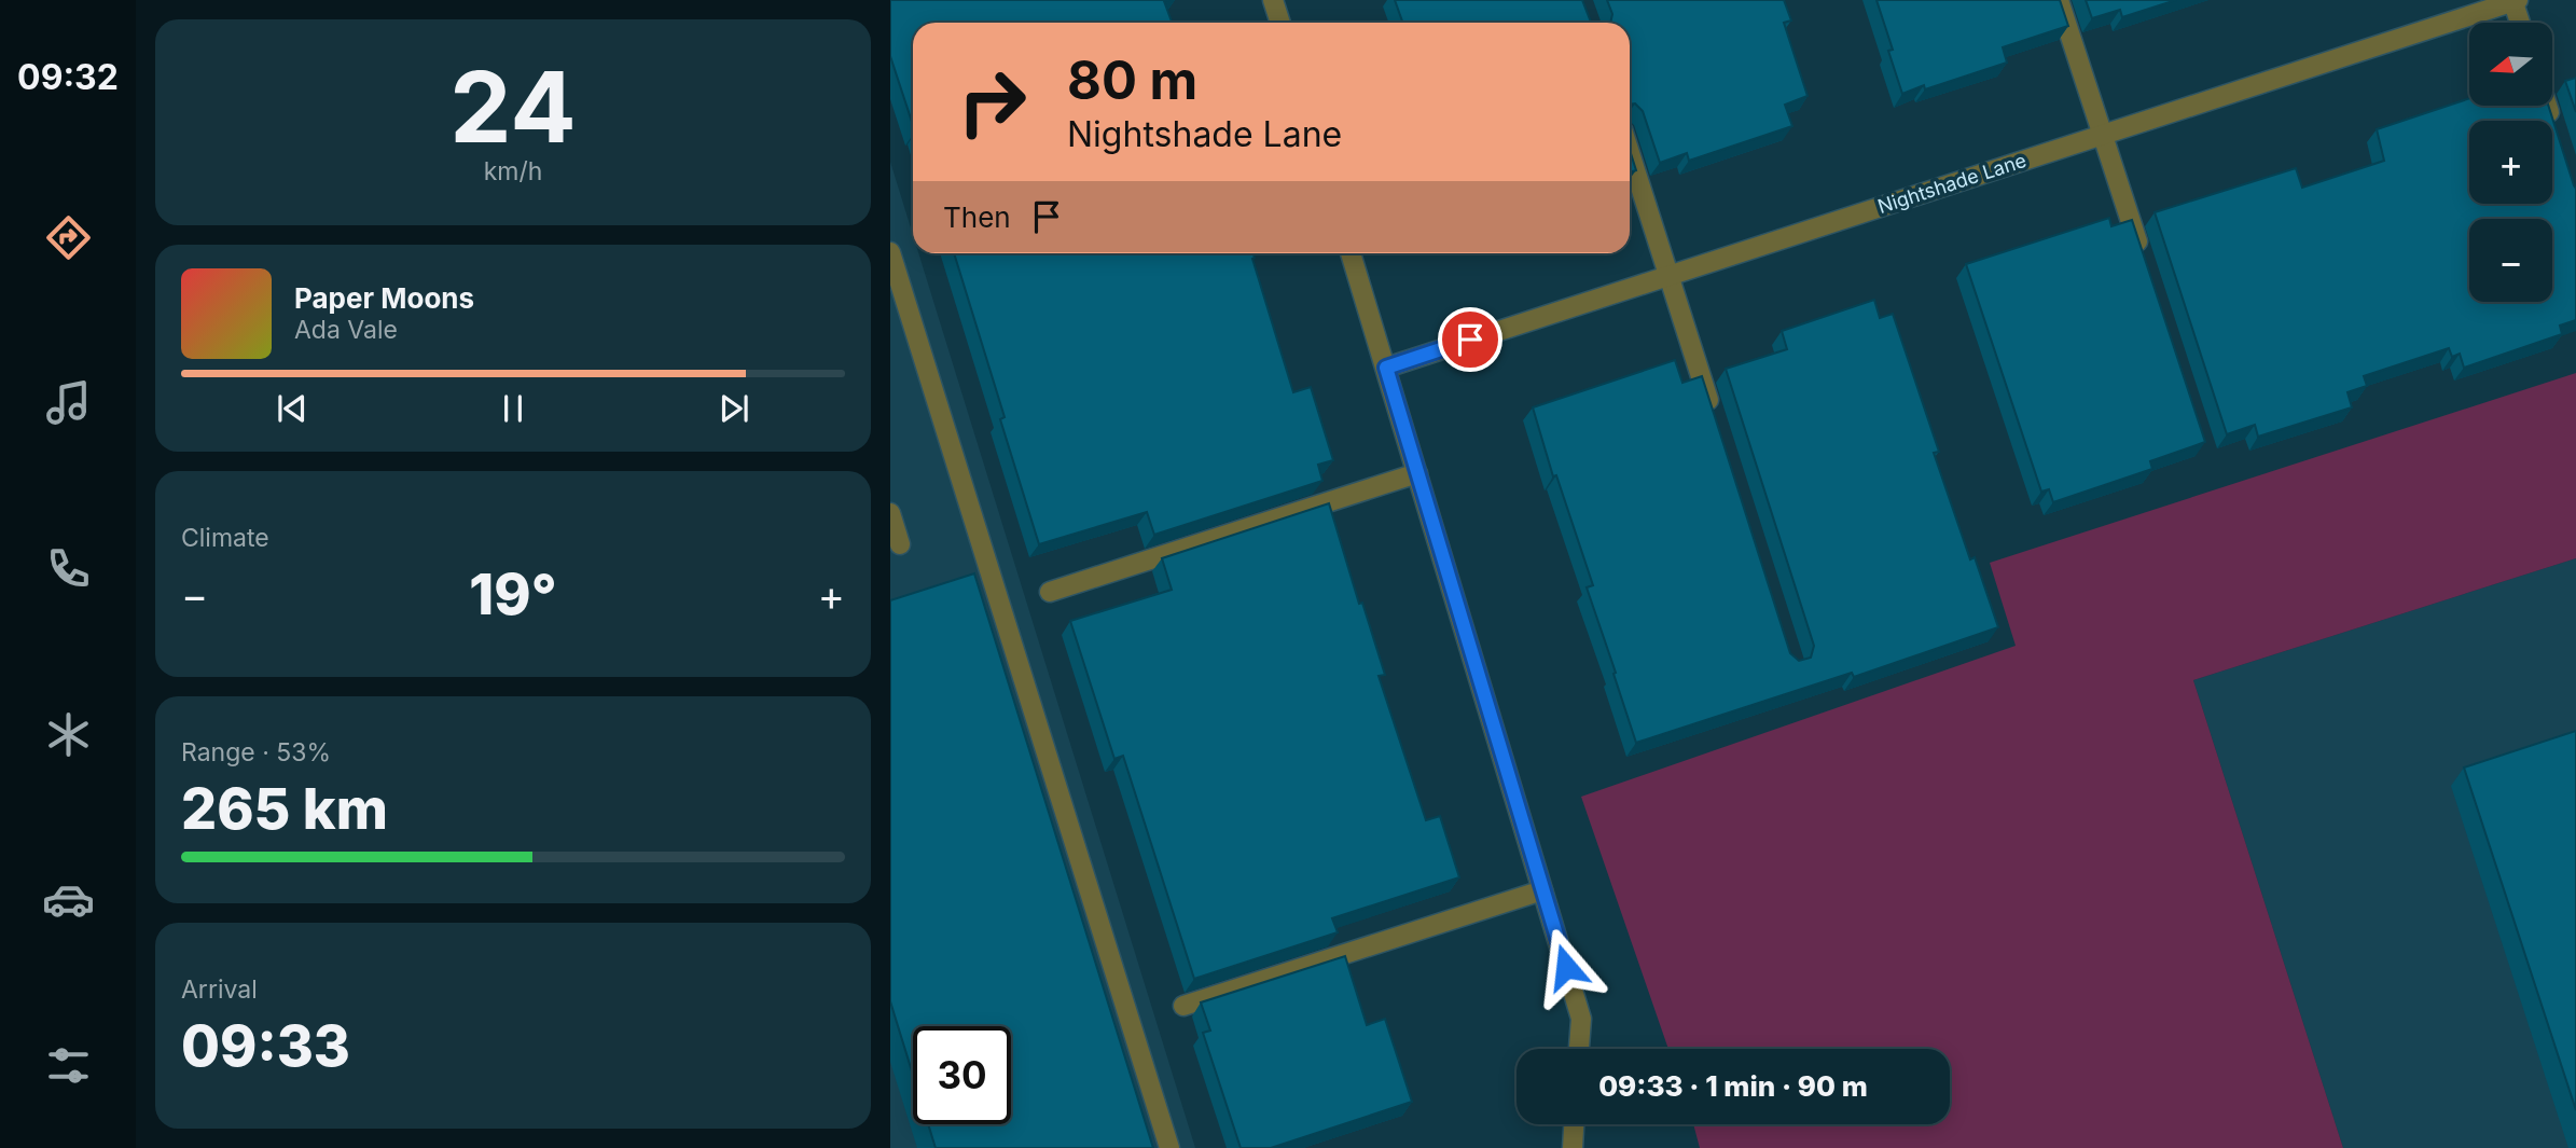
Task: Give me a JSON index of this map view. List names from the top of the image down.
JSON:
{
  "streets": {
    "street": ["Nightshade Lane"]
  },
  "north": "left",
  "page": {
    "tabs": "09:32",
    "tile": [
      ["24", "km/h"],
      "Climate",
      ["Range · 53%", "265 km"],
      ["Arrival", "09:33"]
    ],
    "map_buttons": ["+", "−"],
    "turn": ["80 m", "Nightshade Lane"],
    "then": "Then",
    "song": ["Paper Moons", "Ada Vale"],
    "heat": ["−", "19°", "+"],
    "limit": "30",
    "trip": "09:33 · 1 min · 90 m"
  }
}
